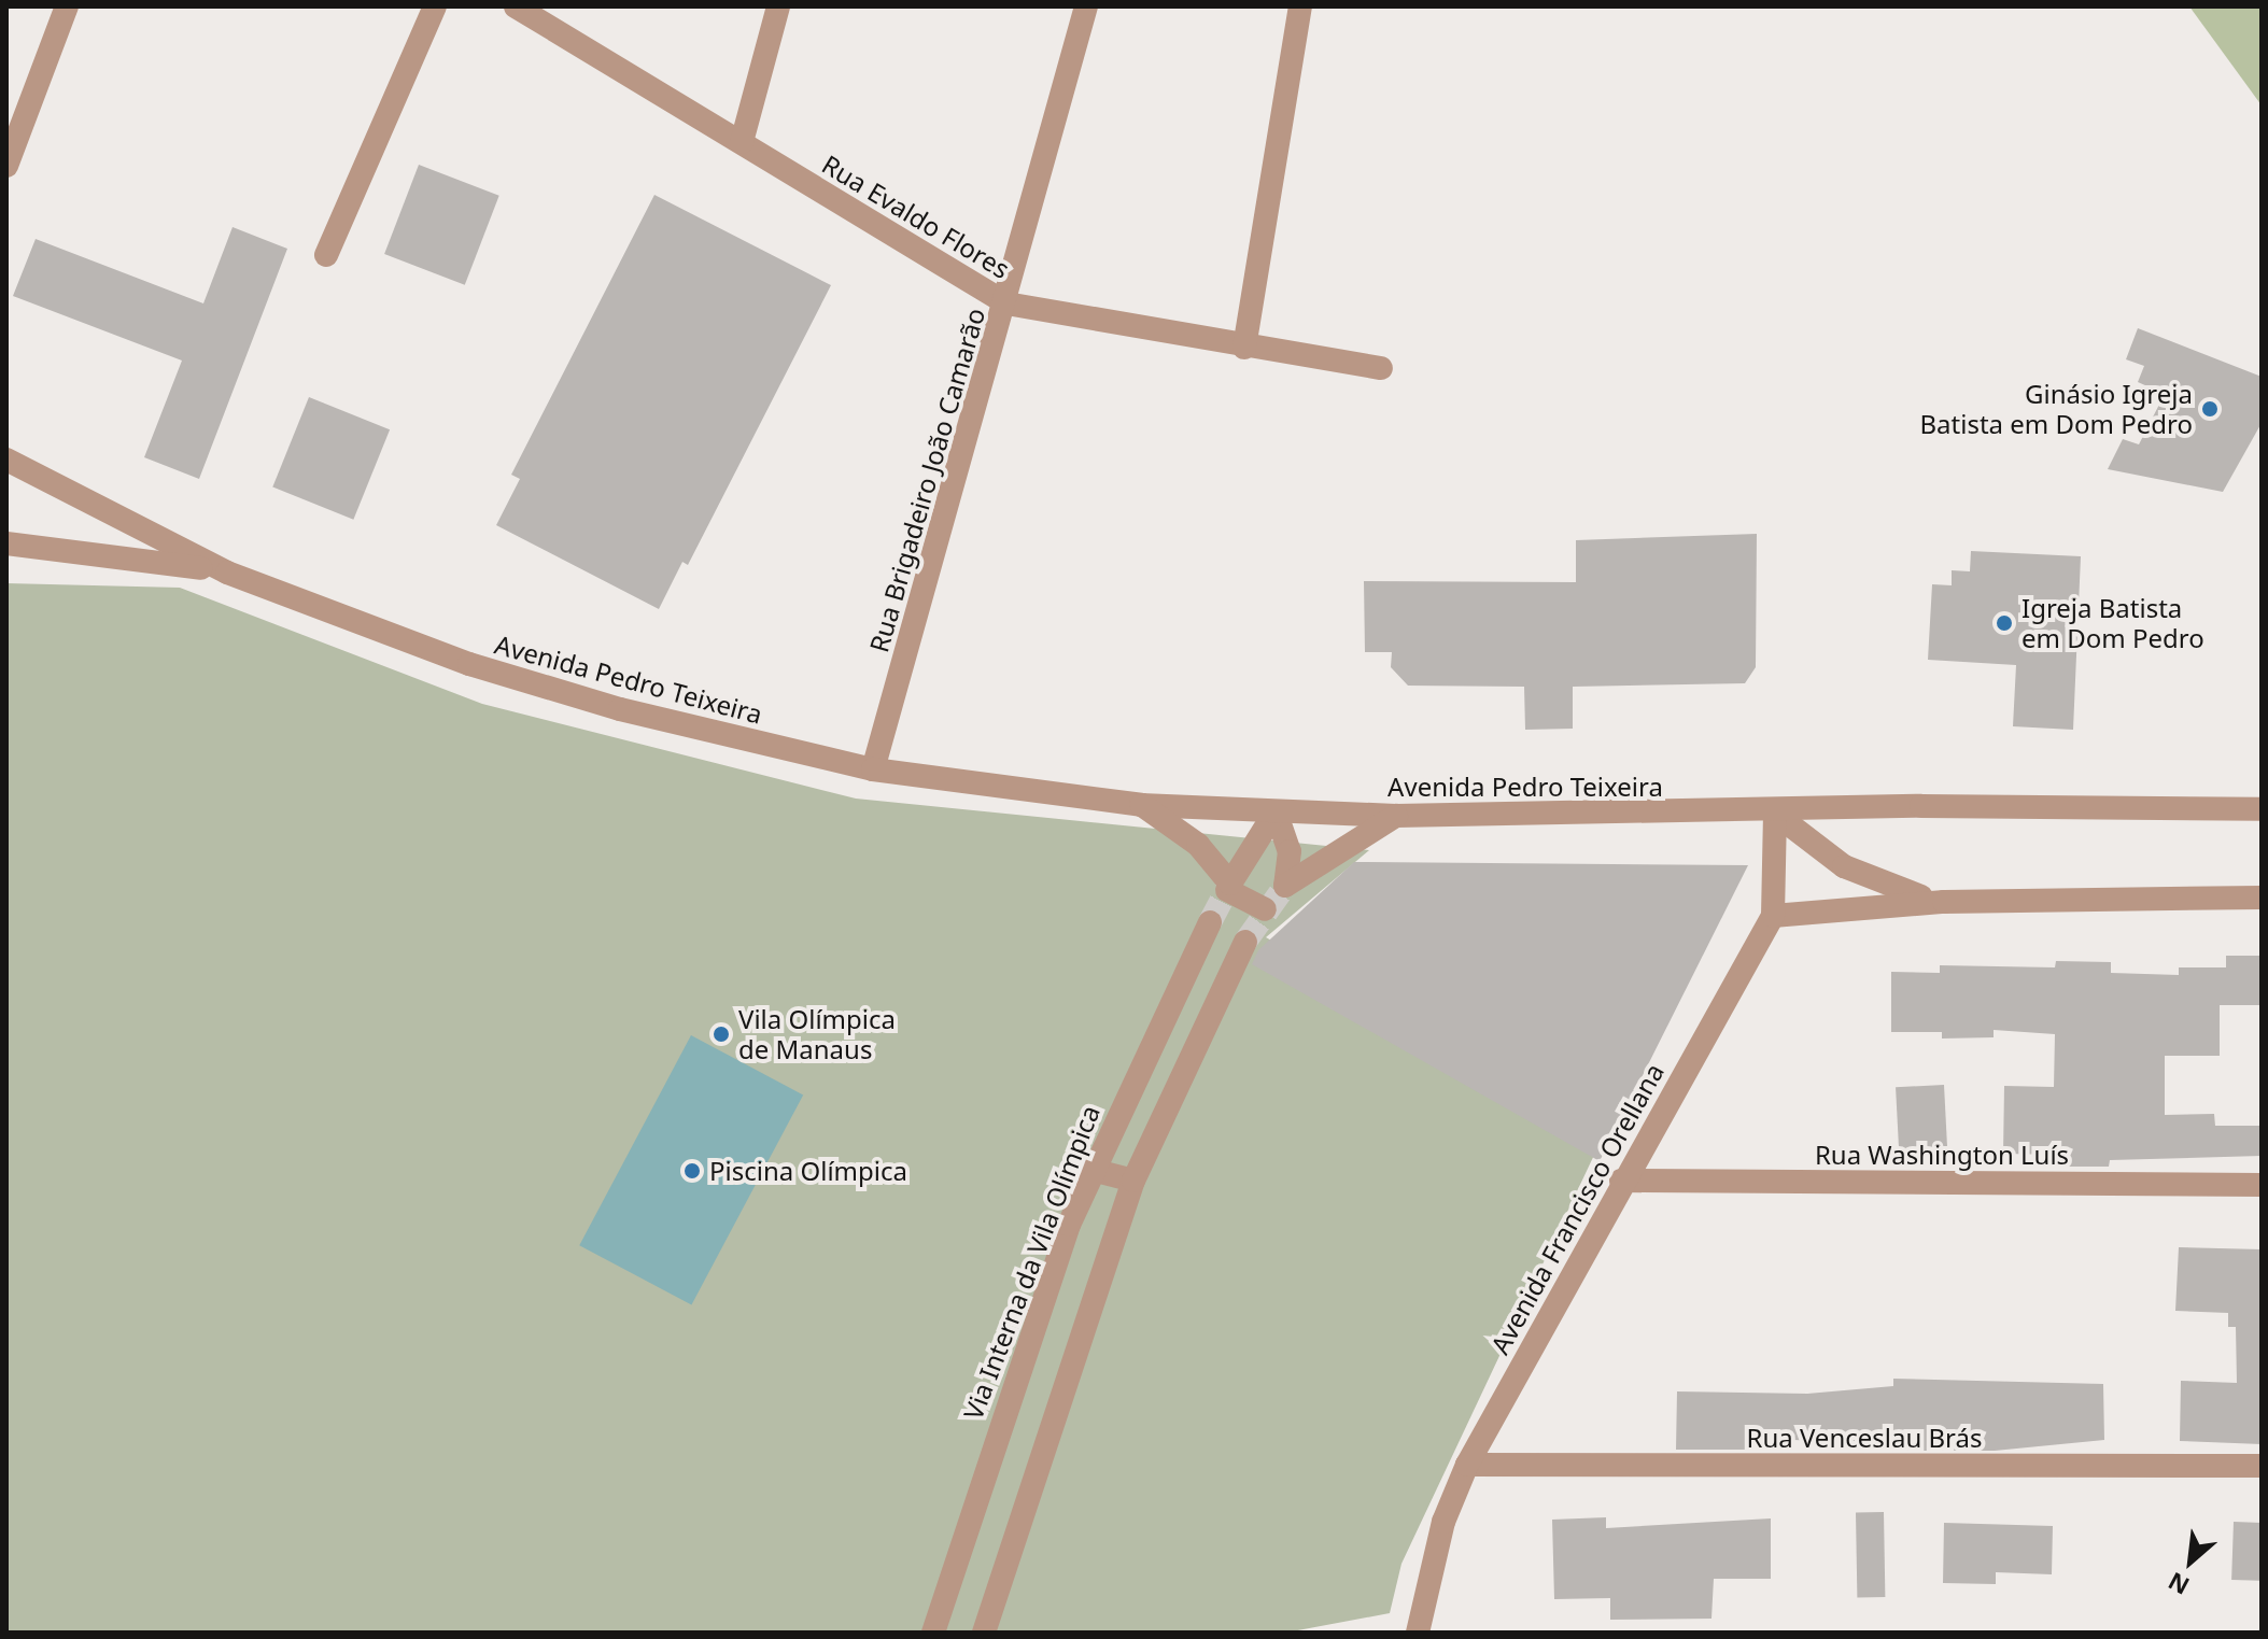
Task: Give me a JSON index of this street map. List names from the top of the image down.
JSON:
{
  "streets": {
    "street": [
      "Rua Evaldo Flores",
      "Rua Brigadeiro João Camarão",
      "Avenida Pedro Teixeira",
      "Rua Washington Luís",
      "Avenida Francisco Orellana",
      "Via Interna da Vila Olímpica",
      "Rua Venceslau Brás"
    ]
  },
  "crossings": [
    ["Rua Evaldo Flores", "Rua Brigadeiro João Camarão"],
    ["Rua Brigadeiro João Camarão", "Avenida Pedro Teixeira"],
    ["Avenida Pedro Teixeira", "Avenida Francisco Orellana"],
    ["Rua Washington Luís", "Avenida Francisco Orellana"],
    ["Avenida Francisco Orellana", "Rua Venceslau Brás"]
  ],
  "places": [
    "Ginásio Igreja Batista em Dom Pedro",
    "Igreja Batista em Dom Pedro",
    "Vila Olímpica de Manaus",
    "Piscina Olímpica"
  ],
  "north": "bottom left"
}
